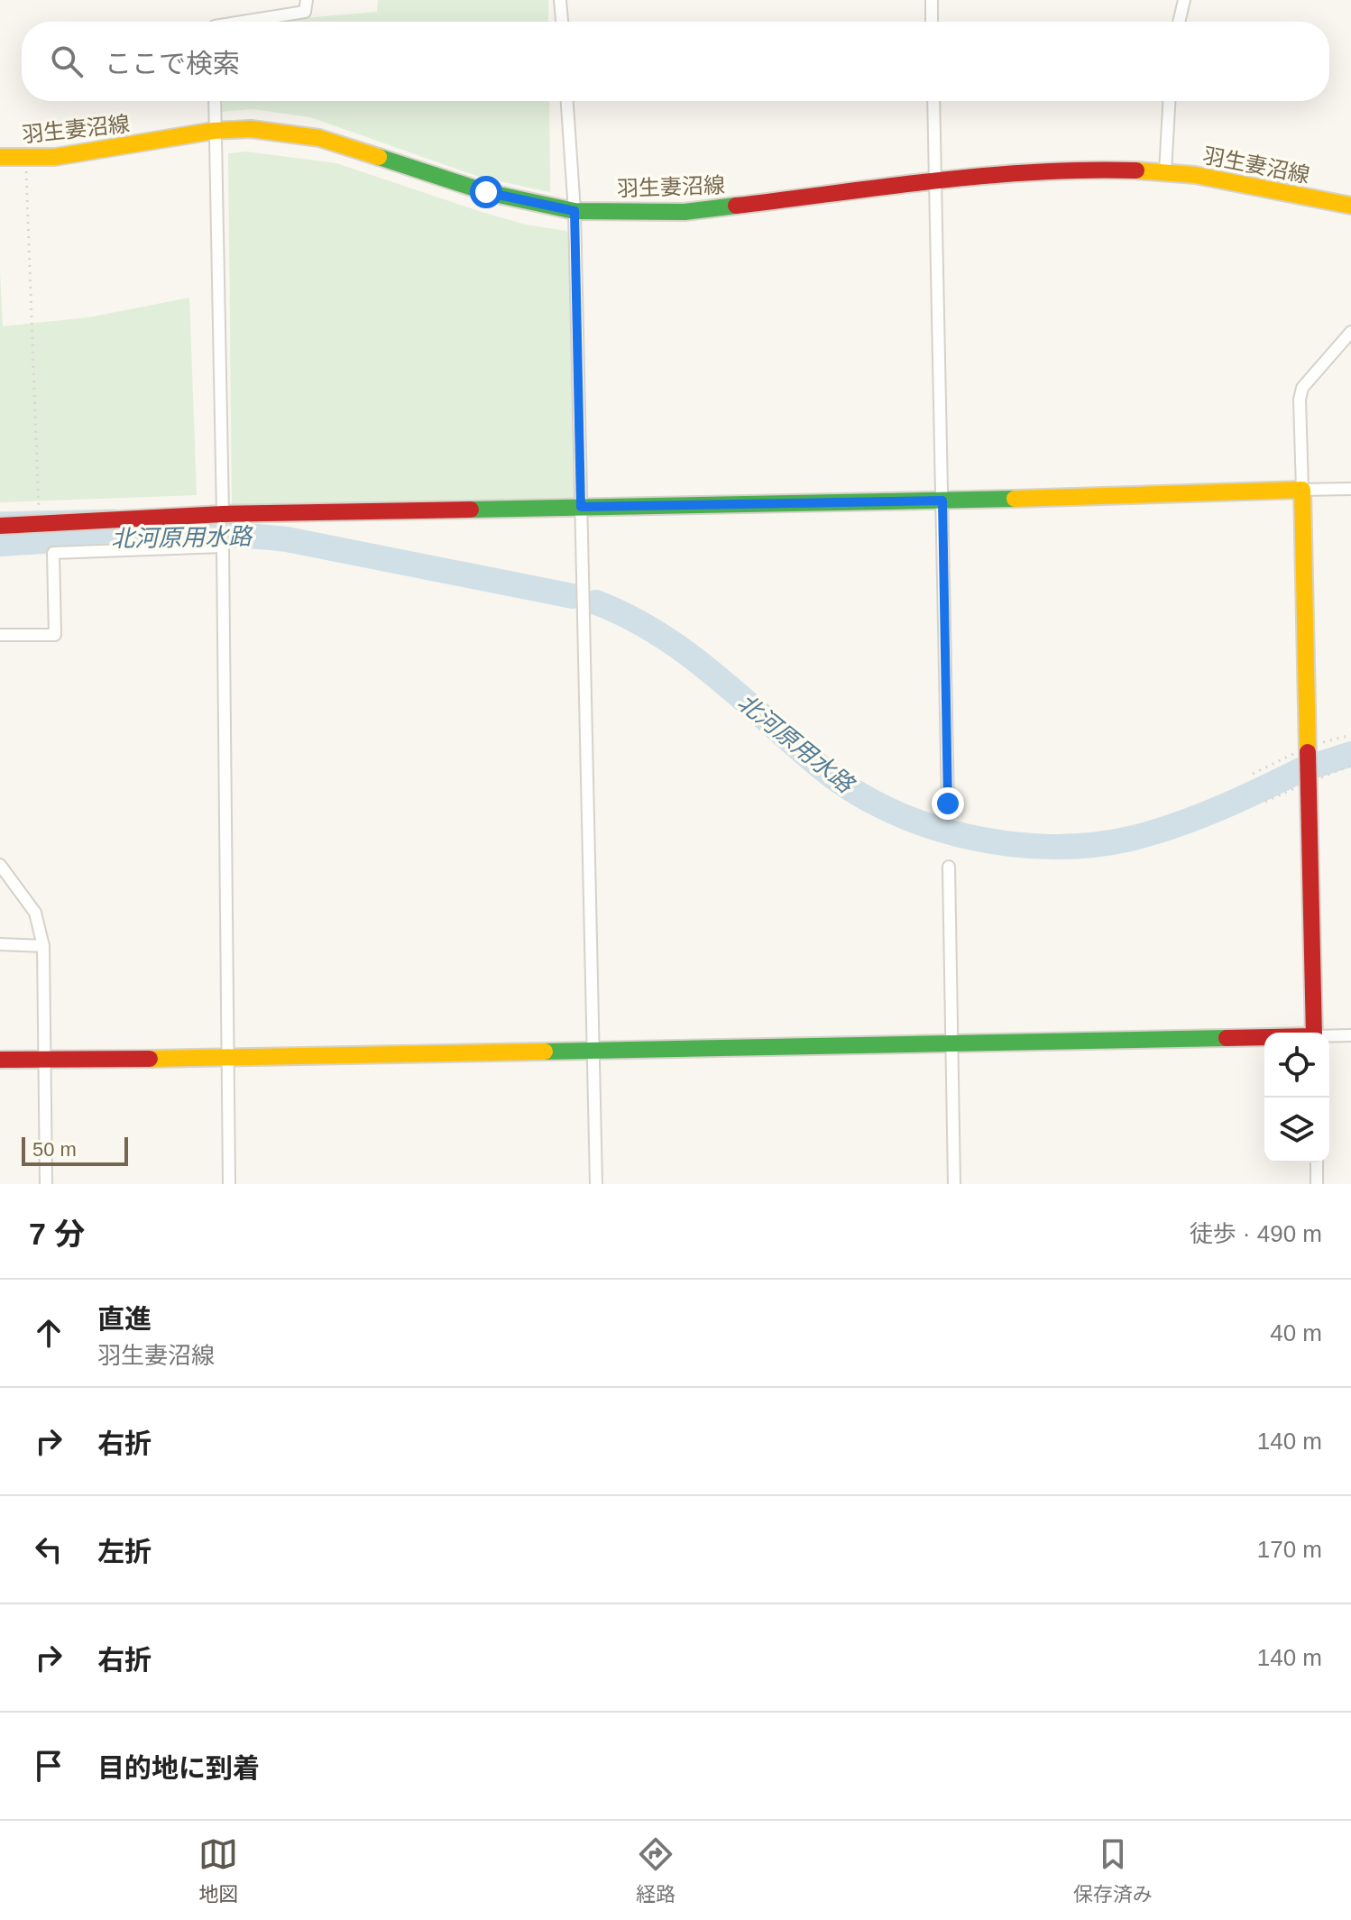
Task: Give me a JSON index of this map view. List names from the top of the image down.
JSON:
{
  "streets": {
    "street": ["羽生妻沼線"]
  },
  "water": ["北河原用水路"],
  "scale_bar": "50 m",
  "page": {
    "search": "ここで検索",
    "scale": "50 m",
    "heading": ["7 分", "徒歩 · 490 m"],
    "list": [
      ["直進", "羽生妻沼線", "40 m"],
      ["右折", "140 m"],
      ["左折", "170 m"],
      ["右折", "140 m"],
      "目的地に到着"
    ],
    "nav": ["地図", "経路", "保存済み"]
  }
}
